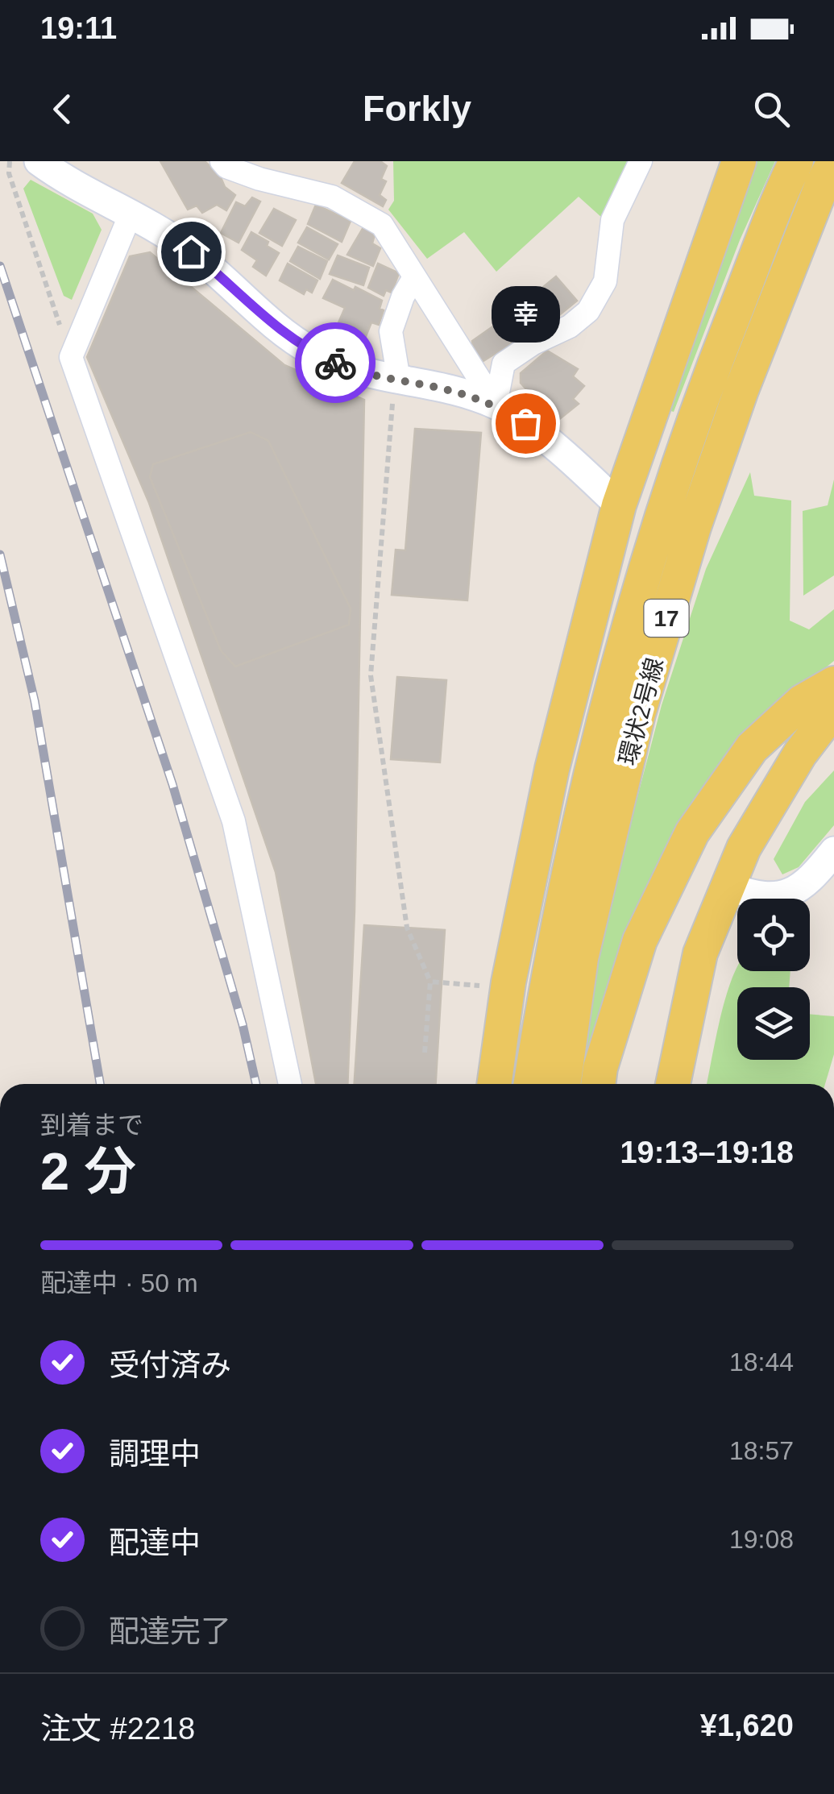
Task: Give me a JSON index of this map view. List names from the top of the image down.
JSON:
{
  "streets": {
    "main road": ["17", "環状2号線"]
  },
  "places": ["幸"],
  "page": {
    "status": "19:11",
    "header": "Forkly",
    "bubble": "幸",
    "heading": ["2 分", "到着まで", "19:13–19:18"],
    "panel": ["注文 #2218", "¥1,620"],
    "bar": "配達中 · 50 m",
    "list": [
      ["受付済み", "18:44"],
      ["調理中", "18:57"],
      ["配達中", "19:08"],
      "配達完了"
    ]
  }
}
